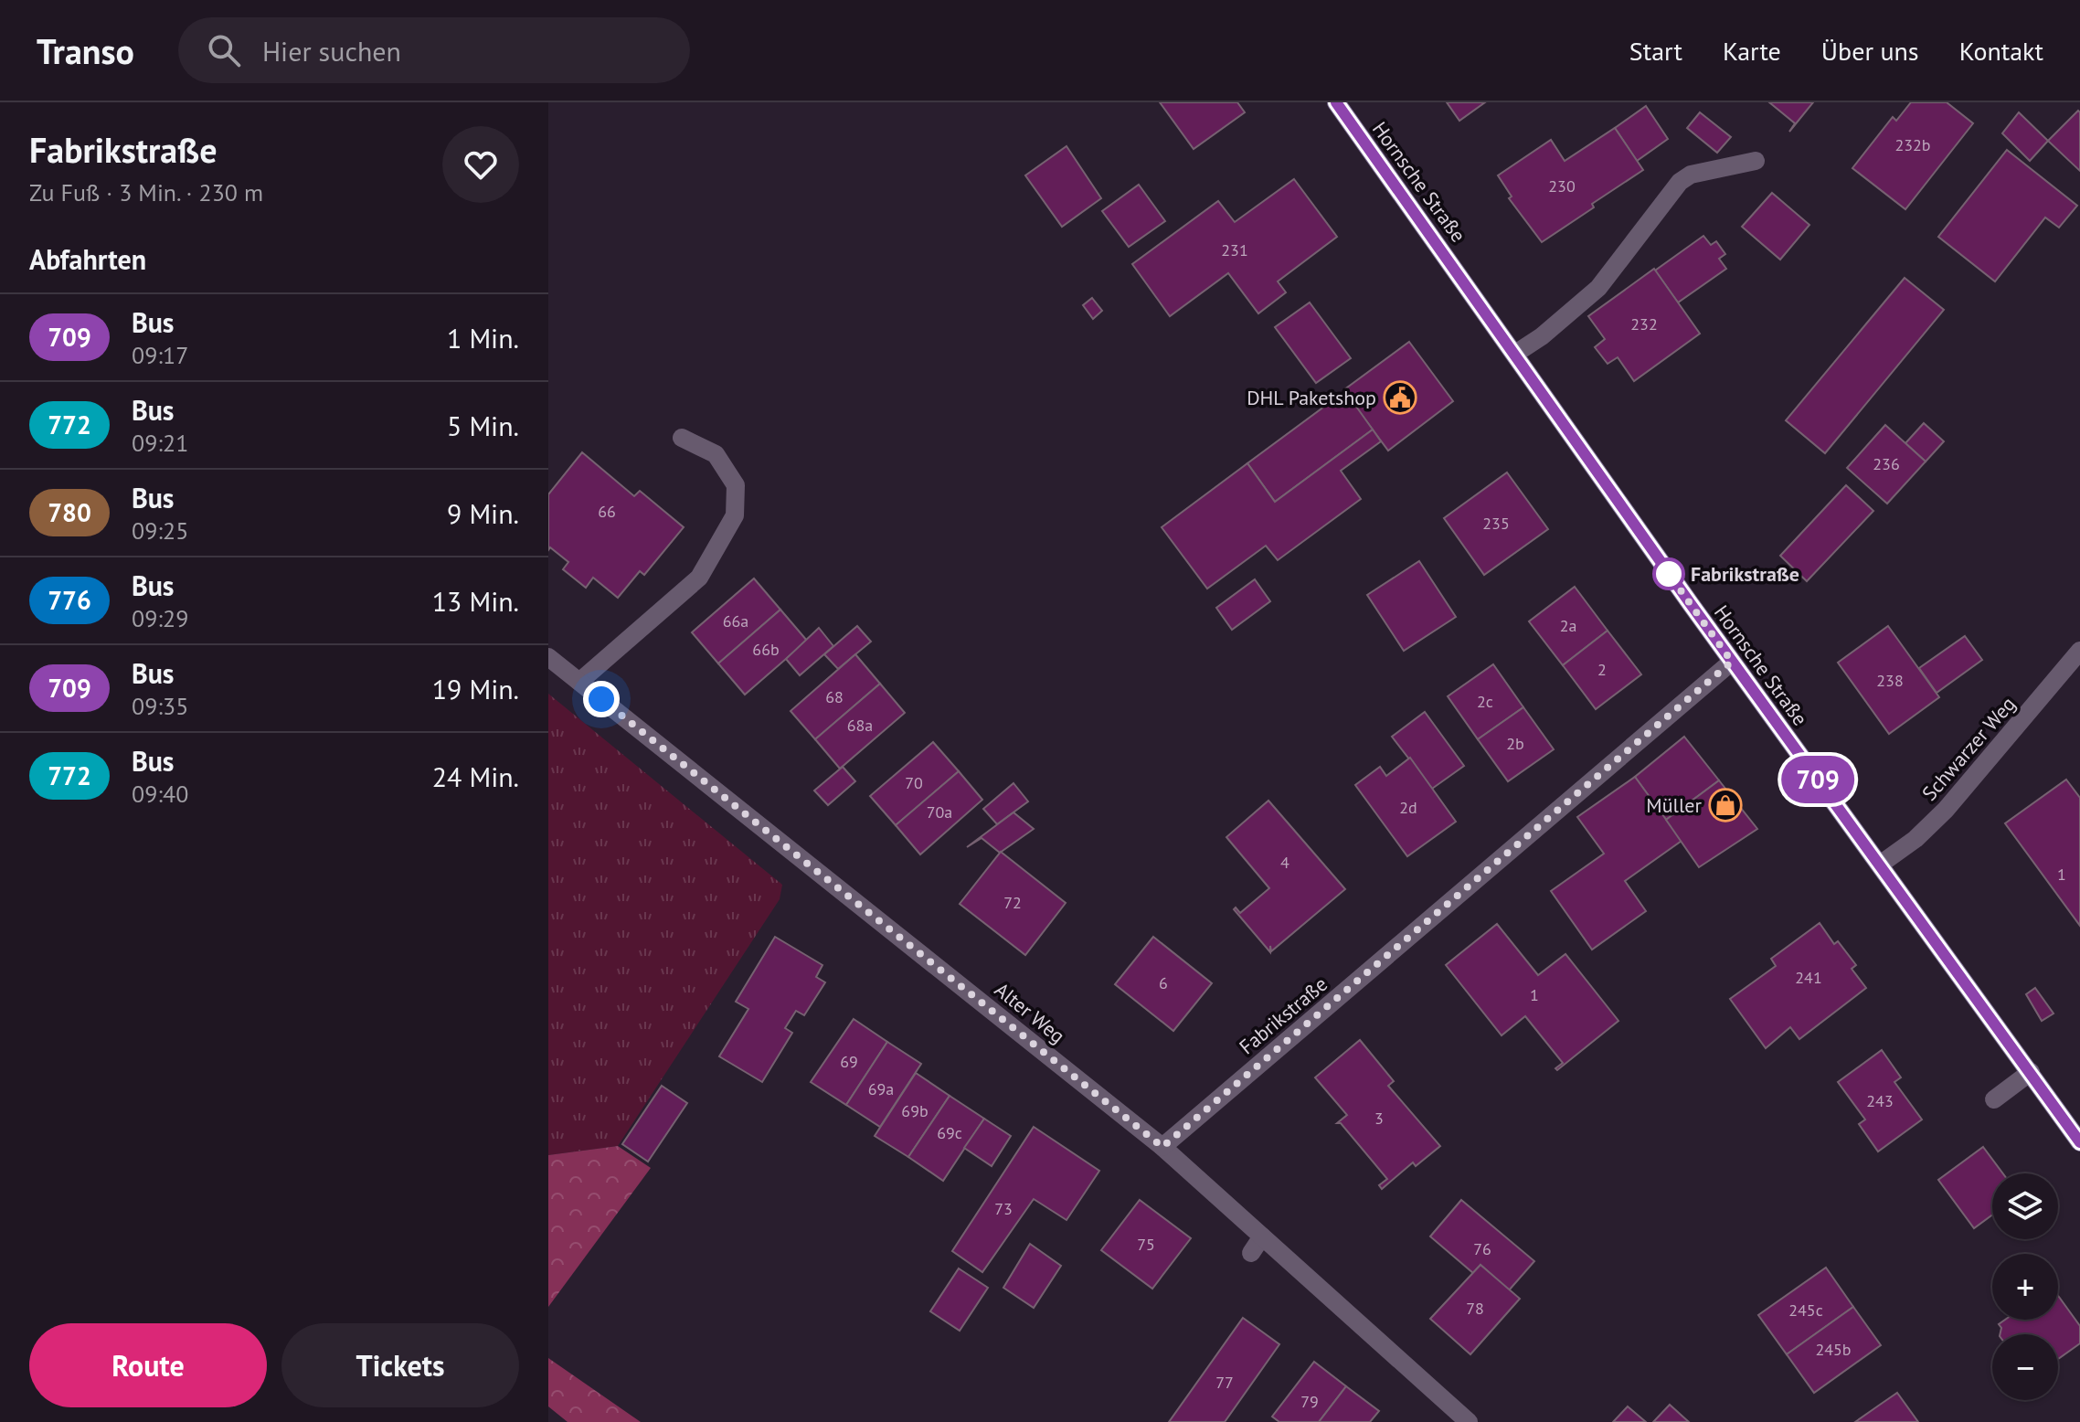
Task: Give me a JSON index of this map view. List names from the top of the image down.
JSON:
{
  "streets": {
    "main road": ["Hornsche Straße"],
    "street": ["Schwarzer Weg", "Alter Weg", "Fabrikstraße"]
  },
  "crossings": [
    ["Hornsche Straße", "Schwarzer Weg"],
    ["Hornsche Straße", "Fabrikstraße"],
    ["Alter Weg", "Fabrikstraße"]
  ],
  "places": {
    "public building": ["DHL Paketshop"],
    "other": ["Fabrikstraße"],
    "shop": ["Müller"]
  },
  "lines": ["bus line 709"],
  "house_numbers": [
    "232b",
    "230",
    "231",
    "232",
    "236",
    "66",
    "235",
    "66a",
    "2a",
    "66b",
    "2",
    "238",
    "68",
    "2c",
    "68a",
    "2b",
    "70",
    "2d",
    "70a",
    "4",
    "1",
    "72",
    "241",
    "6",
    "1",
    "69",
    "69a",
    "243",
    "69b",
    "3",
    "69c",
    "73",
    "75",
    "76",
    "78",
    "245c",
    "245b",
    "77",
    "79"
  ],
  "page": {
    "header": "Transo",
    "search": "Hier suchen",
    "nav": [
      "Start",
      "Karte",
      "Über uns",
      "Kontakt"
    ],
    "heading": [
      ["Fabrikstraße", "Zu Fuß · 3 Min. · 230 m"],
      "Abfahrten"
    ],
    "on_map": "709",
    "list": [
      {
        "mark": "709",
        "name": "Bus",
        "note": "09:17",
        "value": "1 Min."
      },
      {
        "mark": "772",
        "name": "Bus",
        "note": "09:21",
        "value": "5 Min."
      },
      {
        "mark": "780",
        "name": "Bus",
        "note": "09:25",
        "value": "9 Min."
      },
      {
        "mark": "776",
        "name": "Bus",
        "note": "09:29",
        "value": "13 Min."
      },
      {
        "mark": "709",
        "name": "Bus",
        "note": "09:35",
        "value": "19 Min."
      },
      {
        "mark": "772",
        "name": "Bus",
        "note": "09:40",
        "value": "24 Min."
      }
    ],
    "map_buttons": ["+", "−"],
    "buttons": ["Route", "Tickets"]
  }
}
